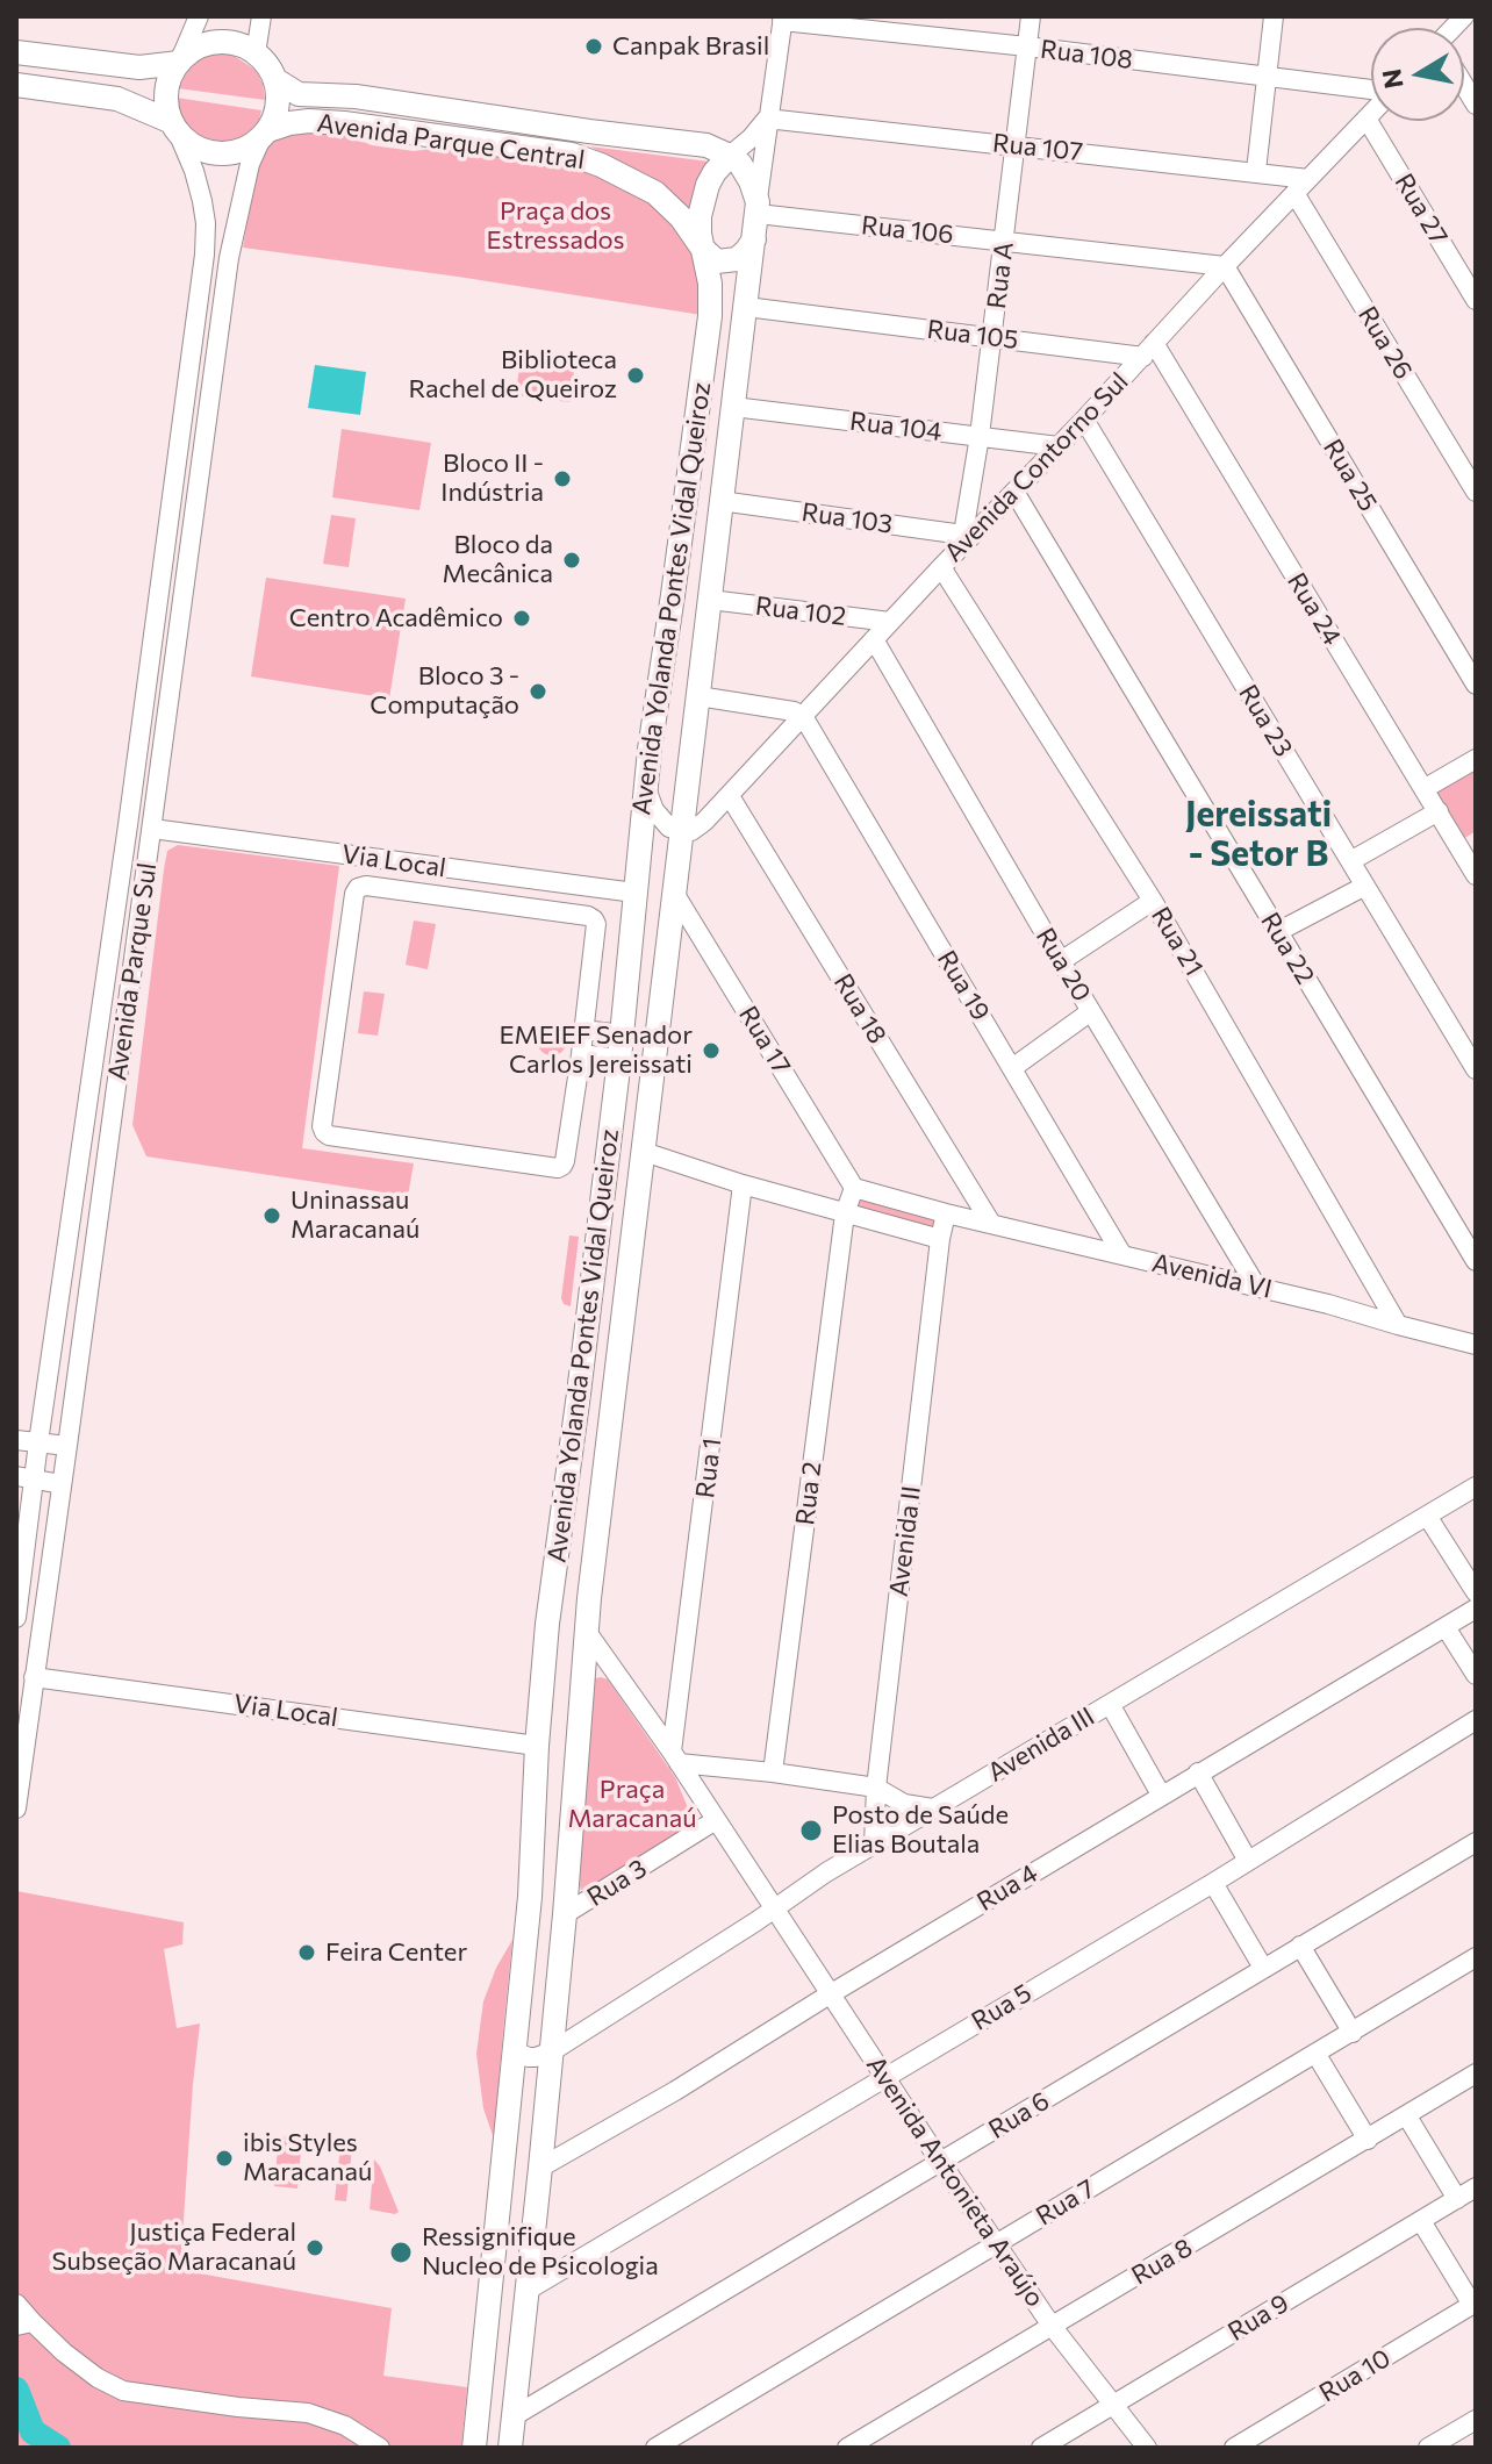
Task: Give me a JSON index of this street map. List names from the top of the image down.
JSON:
{
  "streets": {
    "main road": ["Avenida Parque Central", "Avenida Yolanda Pontes Vidal Queiroz"],
    "street": [
      "Rua 108",
      "Rua 107",
      "Rua 27",
      "Rua 106",
      "Rua A",
      "Rua 105",
      "Rua 26",
      "Rua 104",
      "Avenida Contorno Sul",
      "Rua 25",
      "Rua 103",
      "Rua 24",
      "Rua 102",
      "Rua 23",
      "Via Local",
      "Rua 21",
      "Rua 22",
      "Rua 20",
      "Avenida Parque Sul",
      "Rua 19",
      "Rua 18",
      "Rua 17",
      "Avenida VI",
      "Rua 1",
      "Rua 2",
      "Avenida II",
      "Avenida III",
      "Rua 3",
      "Rua 4",
      "Rua 5",
      "Rua 6",
      "Avenida Antonieta Araújo",
      "Rua 7",
      "Rua 8",
      "Rua 9",
      "Rua 10"
    ]
  },
  "crossings": [
    ["Rua 108", "Rua A"],
    ["Avenida Parque Central", "Avenida Yolanda Pontes Vidal Queiroz"],
    ["Avenida Parque Central", "Avenida Parque Sul"],
    ["Rua 107", "Rua A"],
    ["Rua 107", "Rua 26"],
    ["Rua 107", "Avenida Contorno Sul"],
    ["Rua 27", "Avenida Contorno Sul"],
    ["Rua 106", "Rua A"],
    ["Rua 106", "Avenida Contorno Sul"],
    ["Rua 106", "Rua 25"],
    ["Rua 106", "Avenida Yolanda Pontes Vidal Queiroz"],
    ["Rua A", "Rua 105"],
    ["Rua A", "Rua 104"],
    ["Rua A", "Avenida Contorno Sul"],
    ["Rua A", "Rua 103"],
    ["Rua 105", "Avenida Contorno Sul"],
    ["Rua 105", "Avenida Yolanda Pontes Vidal Queiroz"],
    ["Rua 105", "Rua 24"],
    ["Rua 26", "Avenida Contorno Sul"],
    ["Rua 104", "Avenida Contorno Sul"],
    ["Rua 104", "Avenida Yolanda Pontes Vidal Queiroz"],
    ["Avenida Contorno Sul", "Rua 25"],
    ["Avenida Contorno Sul", "Rua 103"],
    ["Avenida Contorno Sul", "Avenida Yolanda Pontes Vidal Queiroz"],
    ["Avenida Contorno Sul", "Rua 24"],
    ["Avenida Contorno Sul", "Rua 102"],
    ["Avenida Contorno Sul", "Rua 23"],
    ["Avenida Contorno Sul", "Rua 21"],
    ["Avenida Contorno Sul", "Rua 22"],
    ["Avenida Contorno Sul", "Rua 20"],
    ["Avenida Contorno Sul", "Rua 19"],
    ["Avenida Contorno Sul", "Rua 18"],
    ["Rua 103", "Avenida Yolanda Pontes Vidal Queiroz"],
    ["Avenida Yolanda Pontes Vidal Queiroz", "Rua 102"],
    ["Avenida Yolanda Pontes Vidal Queiroz", "Via Local"],
    ["Avenida Yolanda Pontes Vidal Queiroz", "Rua 17"],
    ["Avenida Yolanda Pontes Vidal Queiroz", "Avenida III"],
    ["Avenida Yolanda Pontes Vidal Queiroz", "Rua 3"],
    ["Avenida Yolanda Pontes Vidal Queiroz", "Rua 4"],
    ["Avenida Yolanda Pontes Vidal Queiroz", "Rua 5"],
    ["Avenida Yolanda Pontes Vidal Queiroz", "Rua 6"],
    ["Avenida Yolanda Pontes Vidal Queiroz", "Avenida Antonieta Araújo"],
    ["Via Local", "Avenida Parque Sul"],
    ["Rua 21", "Avenida VI"],
    ["Rua 20", "Avenida VI"],
    ["Rua 19", "Avenida VI"],
    ["Rua 18", "Avenida VI"],
    ["Rua 17", "Avenida VI"],
    ["Rua 17", "Rua 2"],
    ["Avenida VI", "Rua 2"],
    ["Avenida VI", "Avenida II"],
    ["Rua 1", "Avenida Antonieta Araújo"],
    ["Avenida II", "Avenida III"],
    ["Avenida III", "Avenida Antonieta Araújo"],
    ["Rua 3", "Avenida Antonieta Araújo"],
    ["Rua 4", "Avenida Antonieta Araújo"],
    ["Rua 5", "Avenida Antonieta Araújo"],
    ["Rua 6", "Avenida Antonieta Araújo"],
    ["Avenida Antonieta Araújo", "Rua 7"],
    ["Avenida Antonieta Araújo", "Rua 8"],
    ["Avenida Antonieta Araújo", "Rua 9"]
  ],
  "districts": ["Jereissati - Setor B"],
  "parks": ["Praça dos Estressados", "Praça Maracanaú"],
  "places": [
    "Canpak Brasil",
    "Biblioteca Rachel de Queiroz",
    "Bloco II - Indústria",
    "Bloco da Mecânica",
    "Centro Acadêmico",
    "Bloco 3 - Computação",
    "EMEIEF Senador Carlos Jereissati",
    "Uninassau Maracanaú",
    "Posto de Saúde Elias Boutala",
    "Feira Center",
    "ibis Styles Maracanaú",
    "Justiça Federal Subseção Maracanaú",
    "Ressignifique Nucleo de Psicologia"
  ],
  "north": "left"
}
